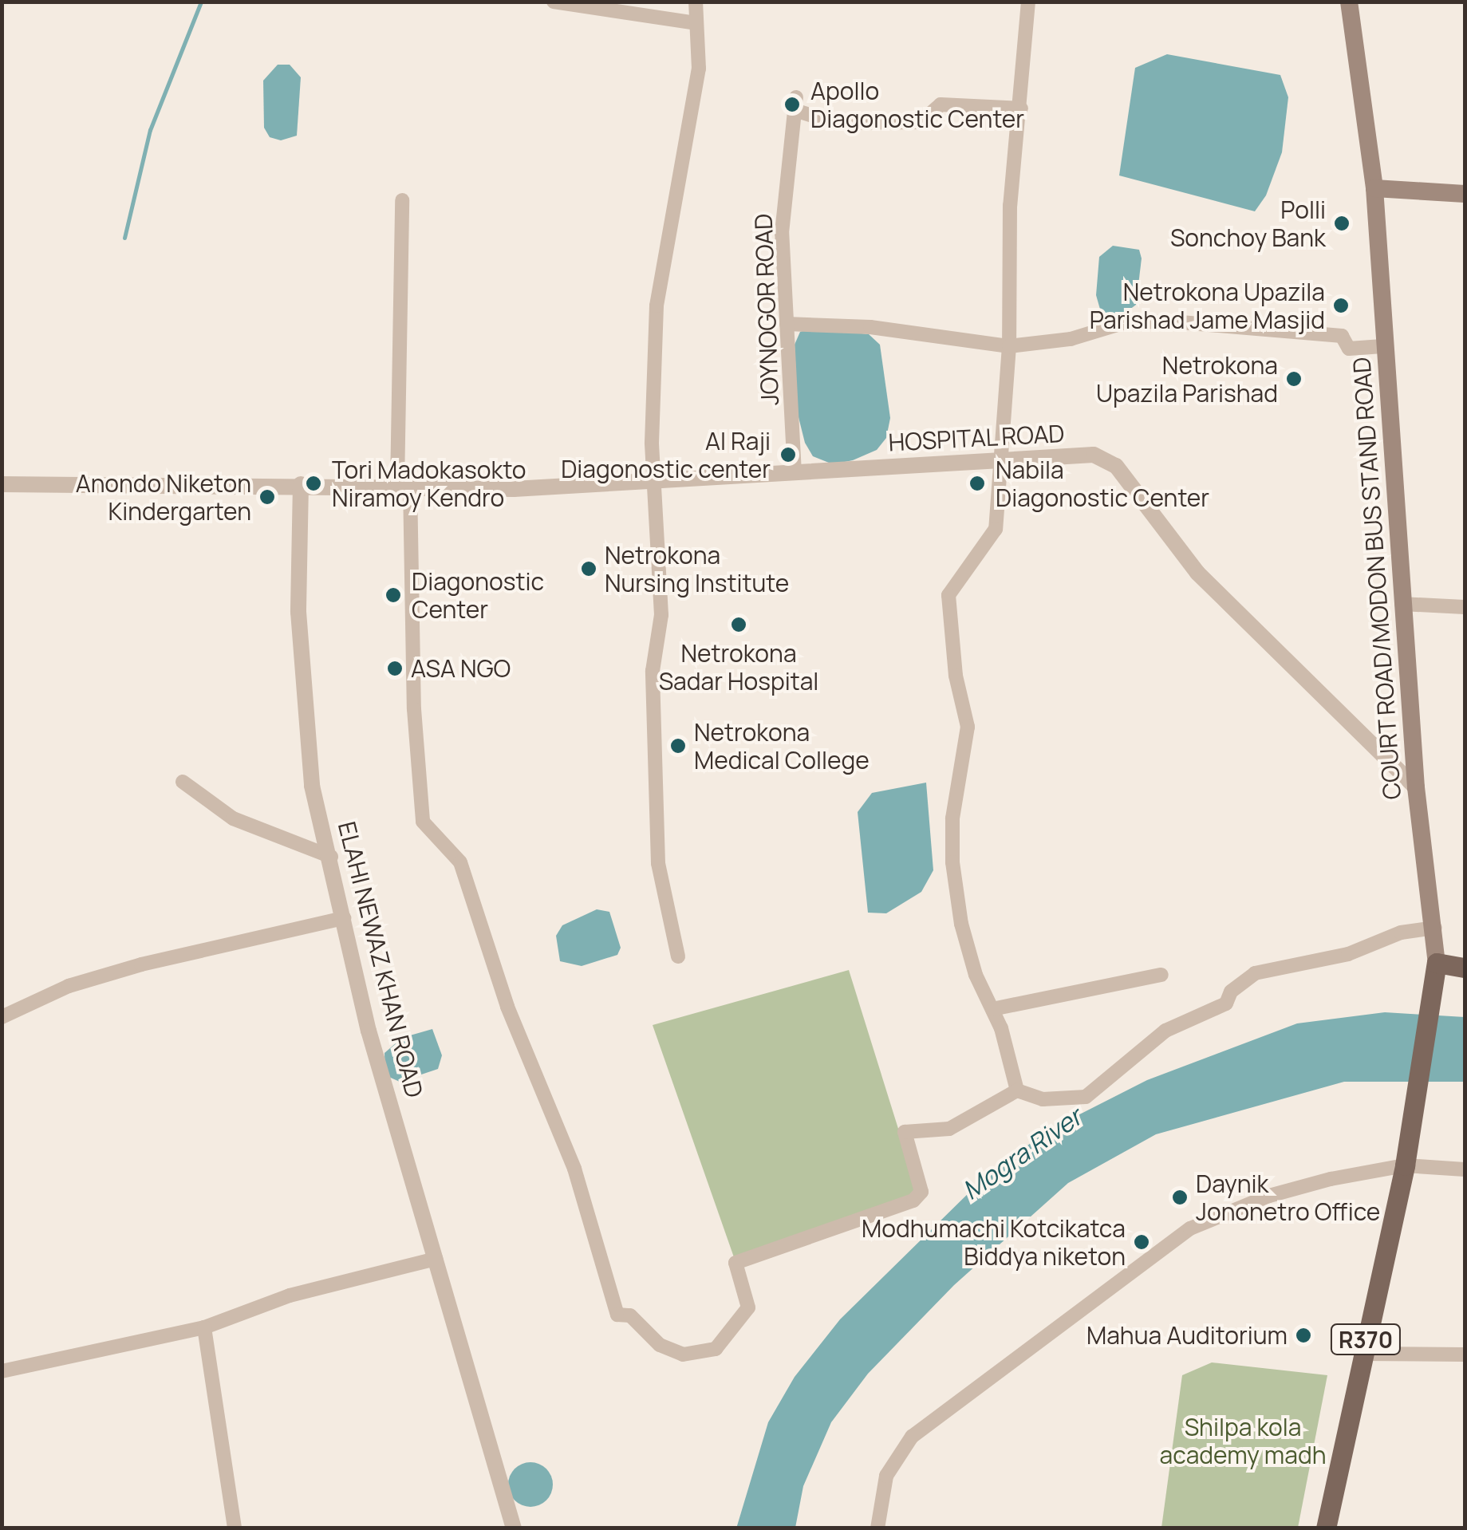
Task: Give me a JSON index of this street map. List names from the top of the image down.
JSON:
{
  "streets": {
    "main road": ["COURT ROAD/MODON BUS STAND ROAD", "R370"],
    "street": ["JOYNOGOR ROAD", "HOSPITAL ROAD", "ELAHI NEWAZ KHAN ROAD"]
  },
  "crossings": [
    ["JOYNOGOR ROAD", "HOSPITAL ROAD"],
    ["HOSPITAL ROAD", "COURT ROAD/MODON BUS STAND ROAD"],
    ["HOSPITAL ROAD", "ELAHI NEWAZ KHAN ROAD"],
    ["COURT ROAD/MODON BUS STAND ROAD", "R370"]
  ],
  "water": ["Mogra River"],
  "parks": ["Shilpa kola academy madh"],
  "places": [
    "Apollo Diagonostic Center",
    "Polli Sonchoy Bank",
    "Netrokona Upazila Parishad Jame Masjid",
    "Netrokona Upazila Parishad",
    "Al Raji Diagonostic center",
    "Tori Madokasokto Niramoy Kendro",
    "Nabila Diagonostic Center",
    "Anondo Niketon Kindergarten",
    "Netrokona Nursing Institute",
    "Diagonostic Center",
    "Netrokona Sadar Hospital",
    "ASA NGO",
    "Netrokona Medical College",
    "Daynik Jononetro Office",
    "Modhumachi Kotcikatca Biddya niketon",
    "Mahua Auditorium"
  ]
}
